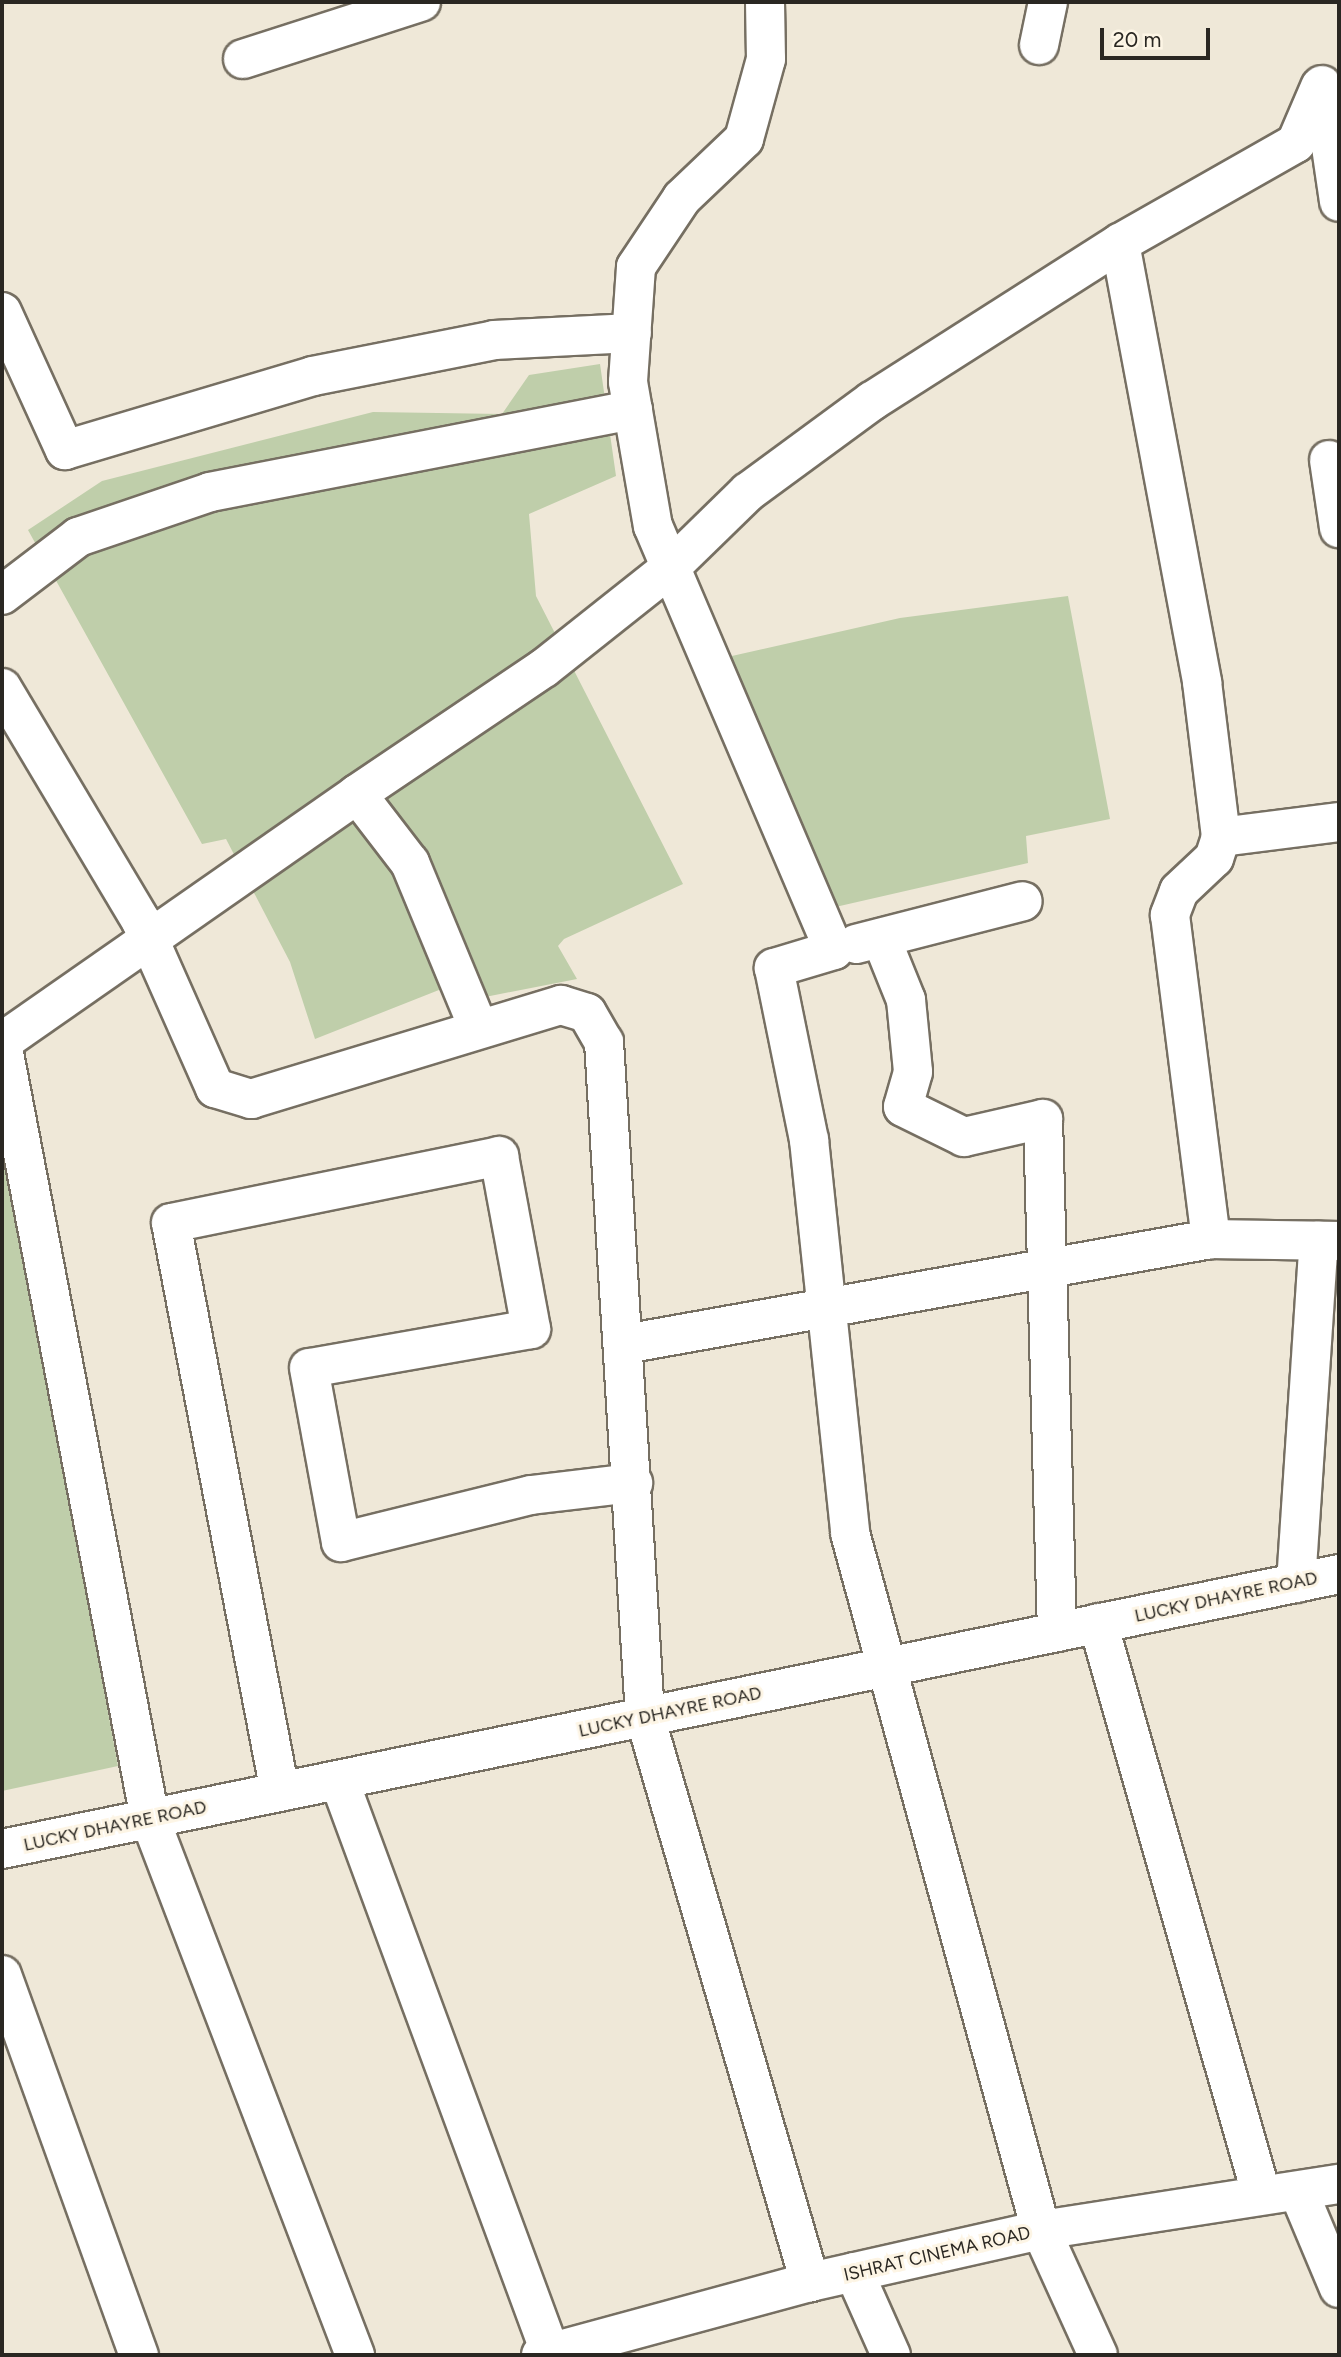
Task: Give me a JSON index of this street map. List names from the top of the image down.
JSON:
{
  "streets": {
    "street": ["LUCKY DHAYRE ROAD", "ISHRAT CINEMA ROAD"]
  },
  "scale_bar": "20 m"
}
